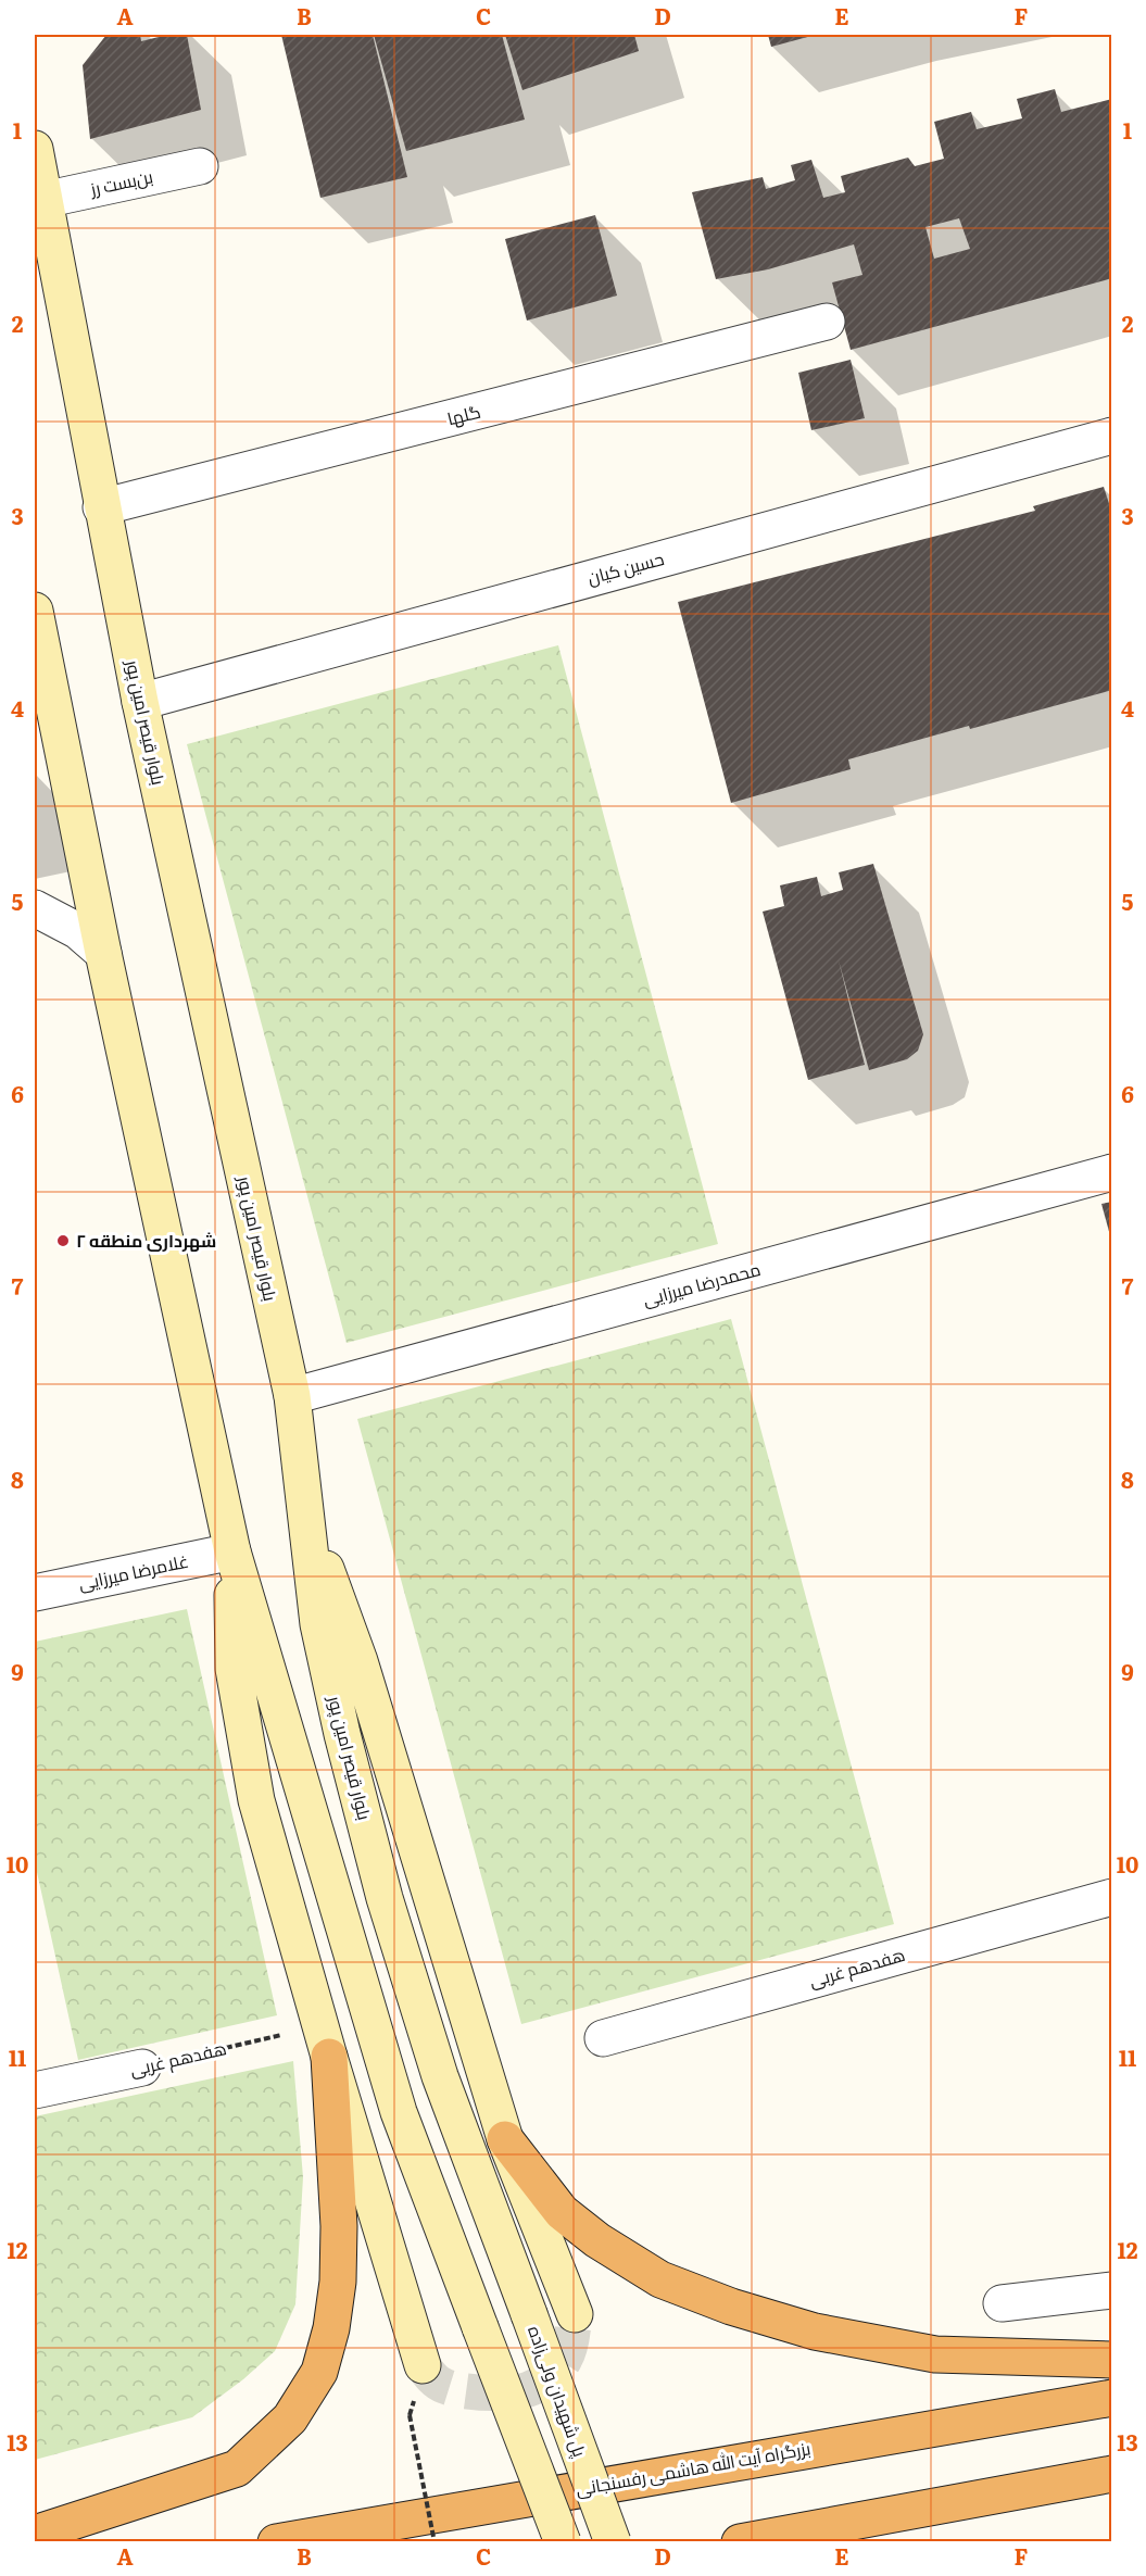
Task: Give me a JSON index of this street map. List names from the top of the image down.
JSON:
{
  "streets": {
    "highway": ["بزرگراه آیت الله هاشمی رفسنجانی"],
    "main road": ["بلوار قیصر امین پور", "پل شهیدان ولی‌زاده"],
    "street": [
      "بن‌بست رز",
      "گلها",
      "حسین کیان",
      "محمدرضا میرزایی",
      "غلامرضا میرزایی",
      "هفدهم غربی"
    ]
  },
  "crossings": [
    ["بن‌بست رز", "بلوار قیصر امین پور"],
    ["گلها", "بلوار قیصر امین پور"],
    ["حسین کیان", "بلوار قیصر امین پور"],
    ["بلوار قیصر امین پور", "محمدرضا میرزایی"],
    ["بلوار قیصر امین پور", "پل شهیدان ولی‌زاده"]
  ],
  "places": ["شهرداری منطقه ۲"],
  "grid": {
    "columns": [
      "A",
      "B",
      "C",
      "D",
      "E",
      "F"
    ],
    "rows": [
      "1",
      "2",
      "3",
      "4",
      "5",
      "6",
      "7",
      "8",
      "9",
      "10",
      "11",
      "12",
      "13"
    ]
  }
}
